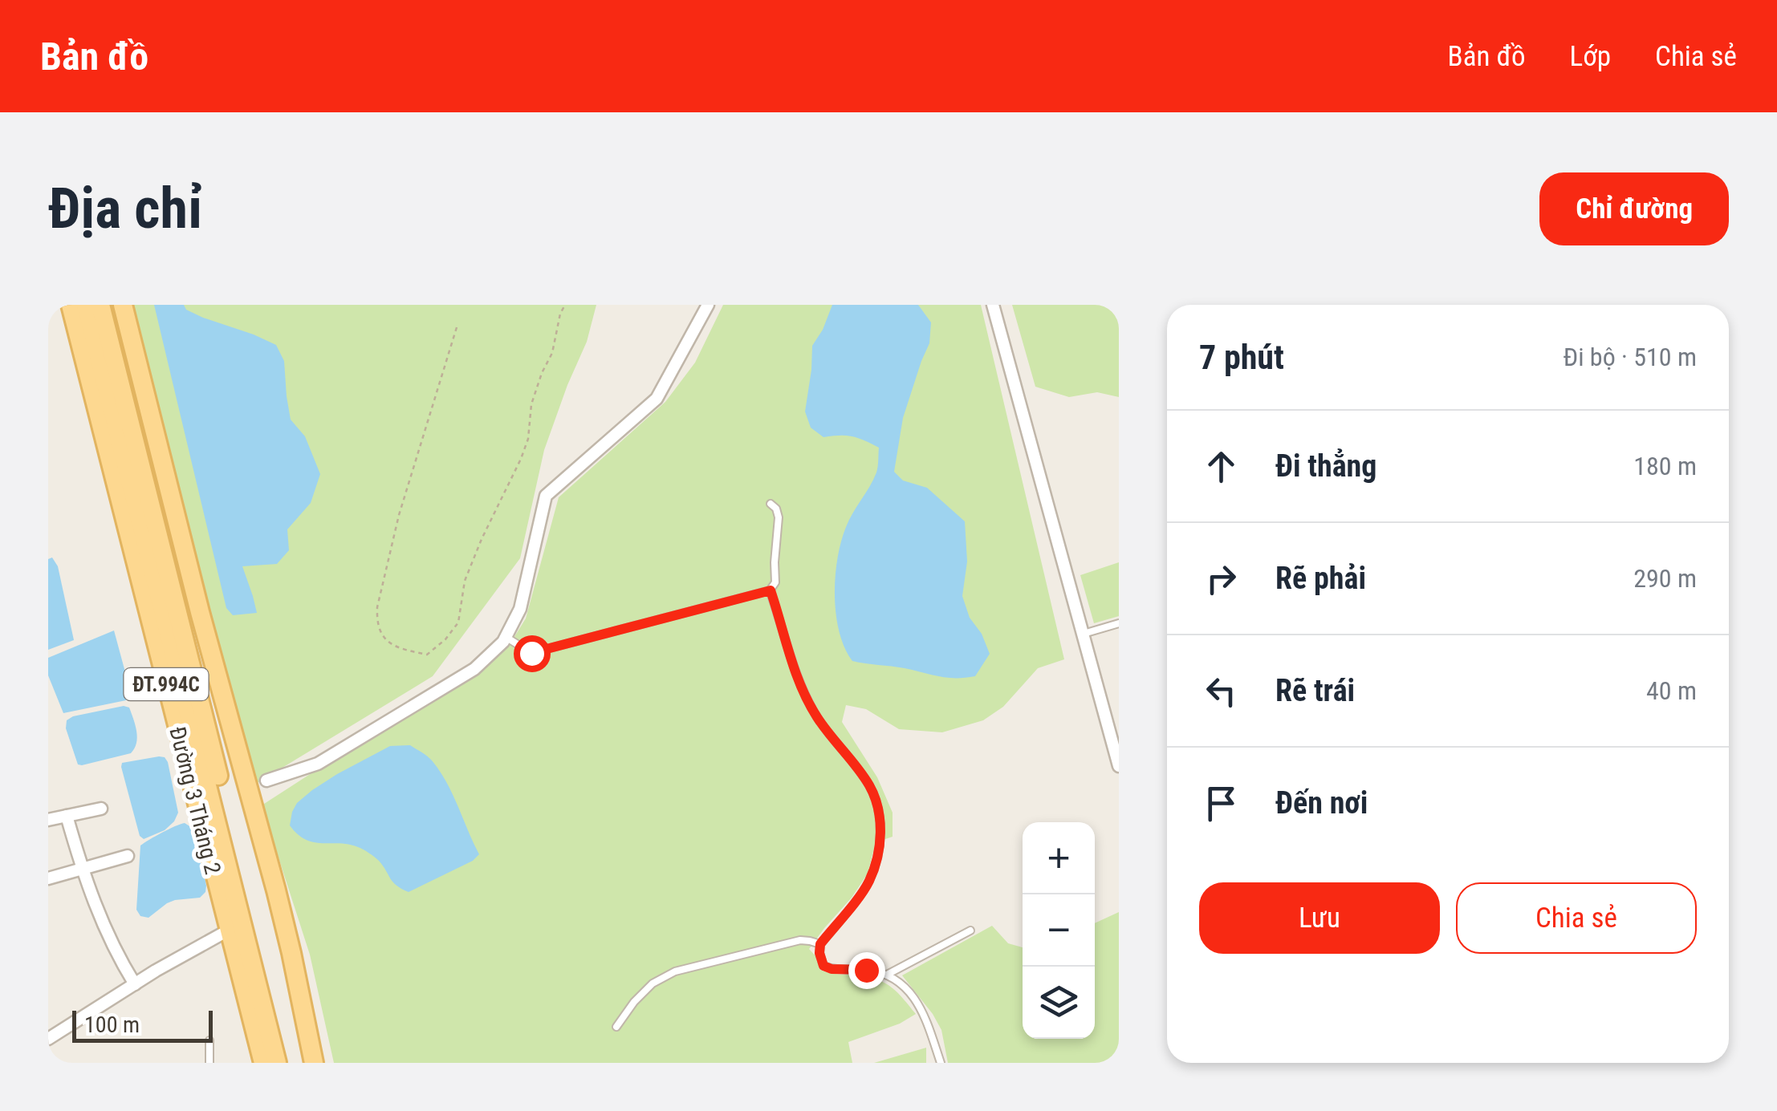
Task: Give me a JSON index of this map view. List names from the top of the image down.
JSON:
{
  "streets": {
    "main road": ["ĐT.994C", "Đường 3 Tháng 2"]
  },
  "scale_bar": "100 m",
  "page": {
    "header": "Bản đồ",
    "nav": ["Bản đồ", "Lớp", "Chia sẻ"],
    "buttons": [
      "Chỉ đường",
      ["Lưu", "Chia sẻ"]
    ],
    "title": "Địa chỉ",
    "heading": ["7 phút", "Đi bộ · 510 m"],
    "list": [
      ["Đi thẳng", "180 m"],
      ["Rẽ phải", "290 m"],
      ["Rẽ trái", "40 m"],
      "Đến nơi"
    ],
    "map_buttons": ["+", "−"],
    "scale": "100 m"
  }
}
